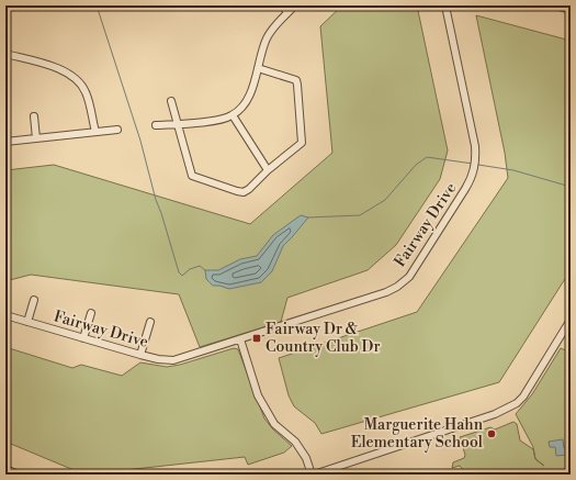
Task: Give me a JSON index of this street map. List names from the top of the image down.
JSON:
{
  "streets": {
    "street": ["Fairway Drive"]
  },
  "places": {
    "transit": ["Fairway Dr & Country Club Dr"],
    "other": ["Marguerite Hahn Elementary School"]
  }
}
